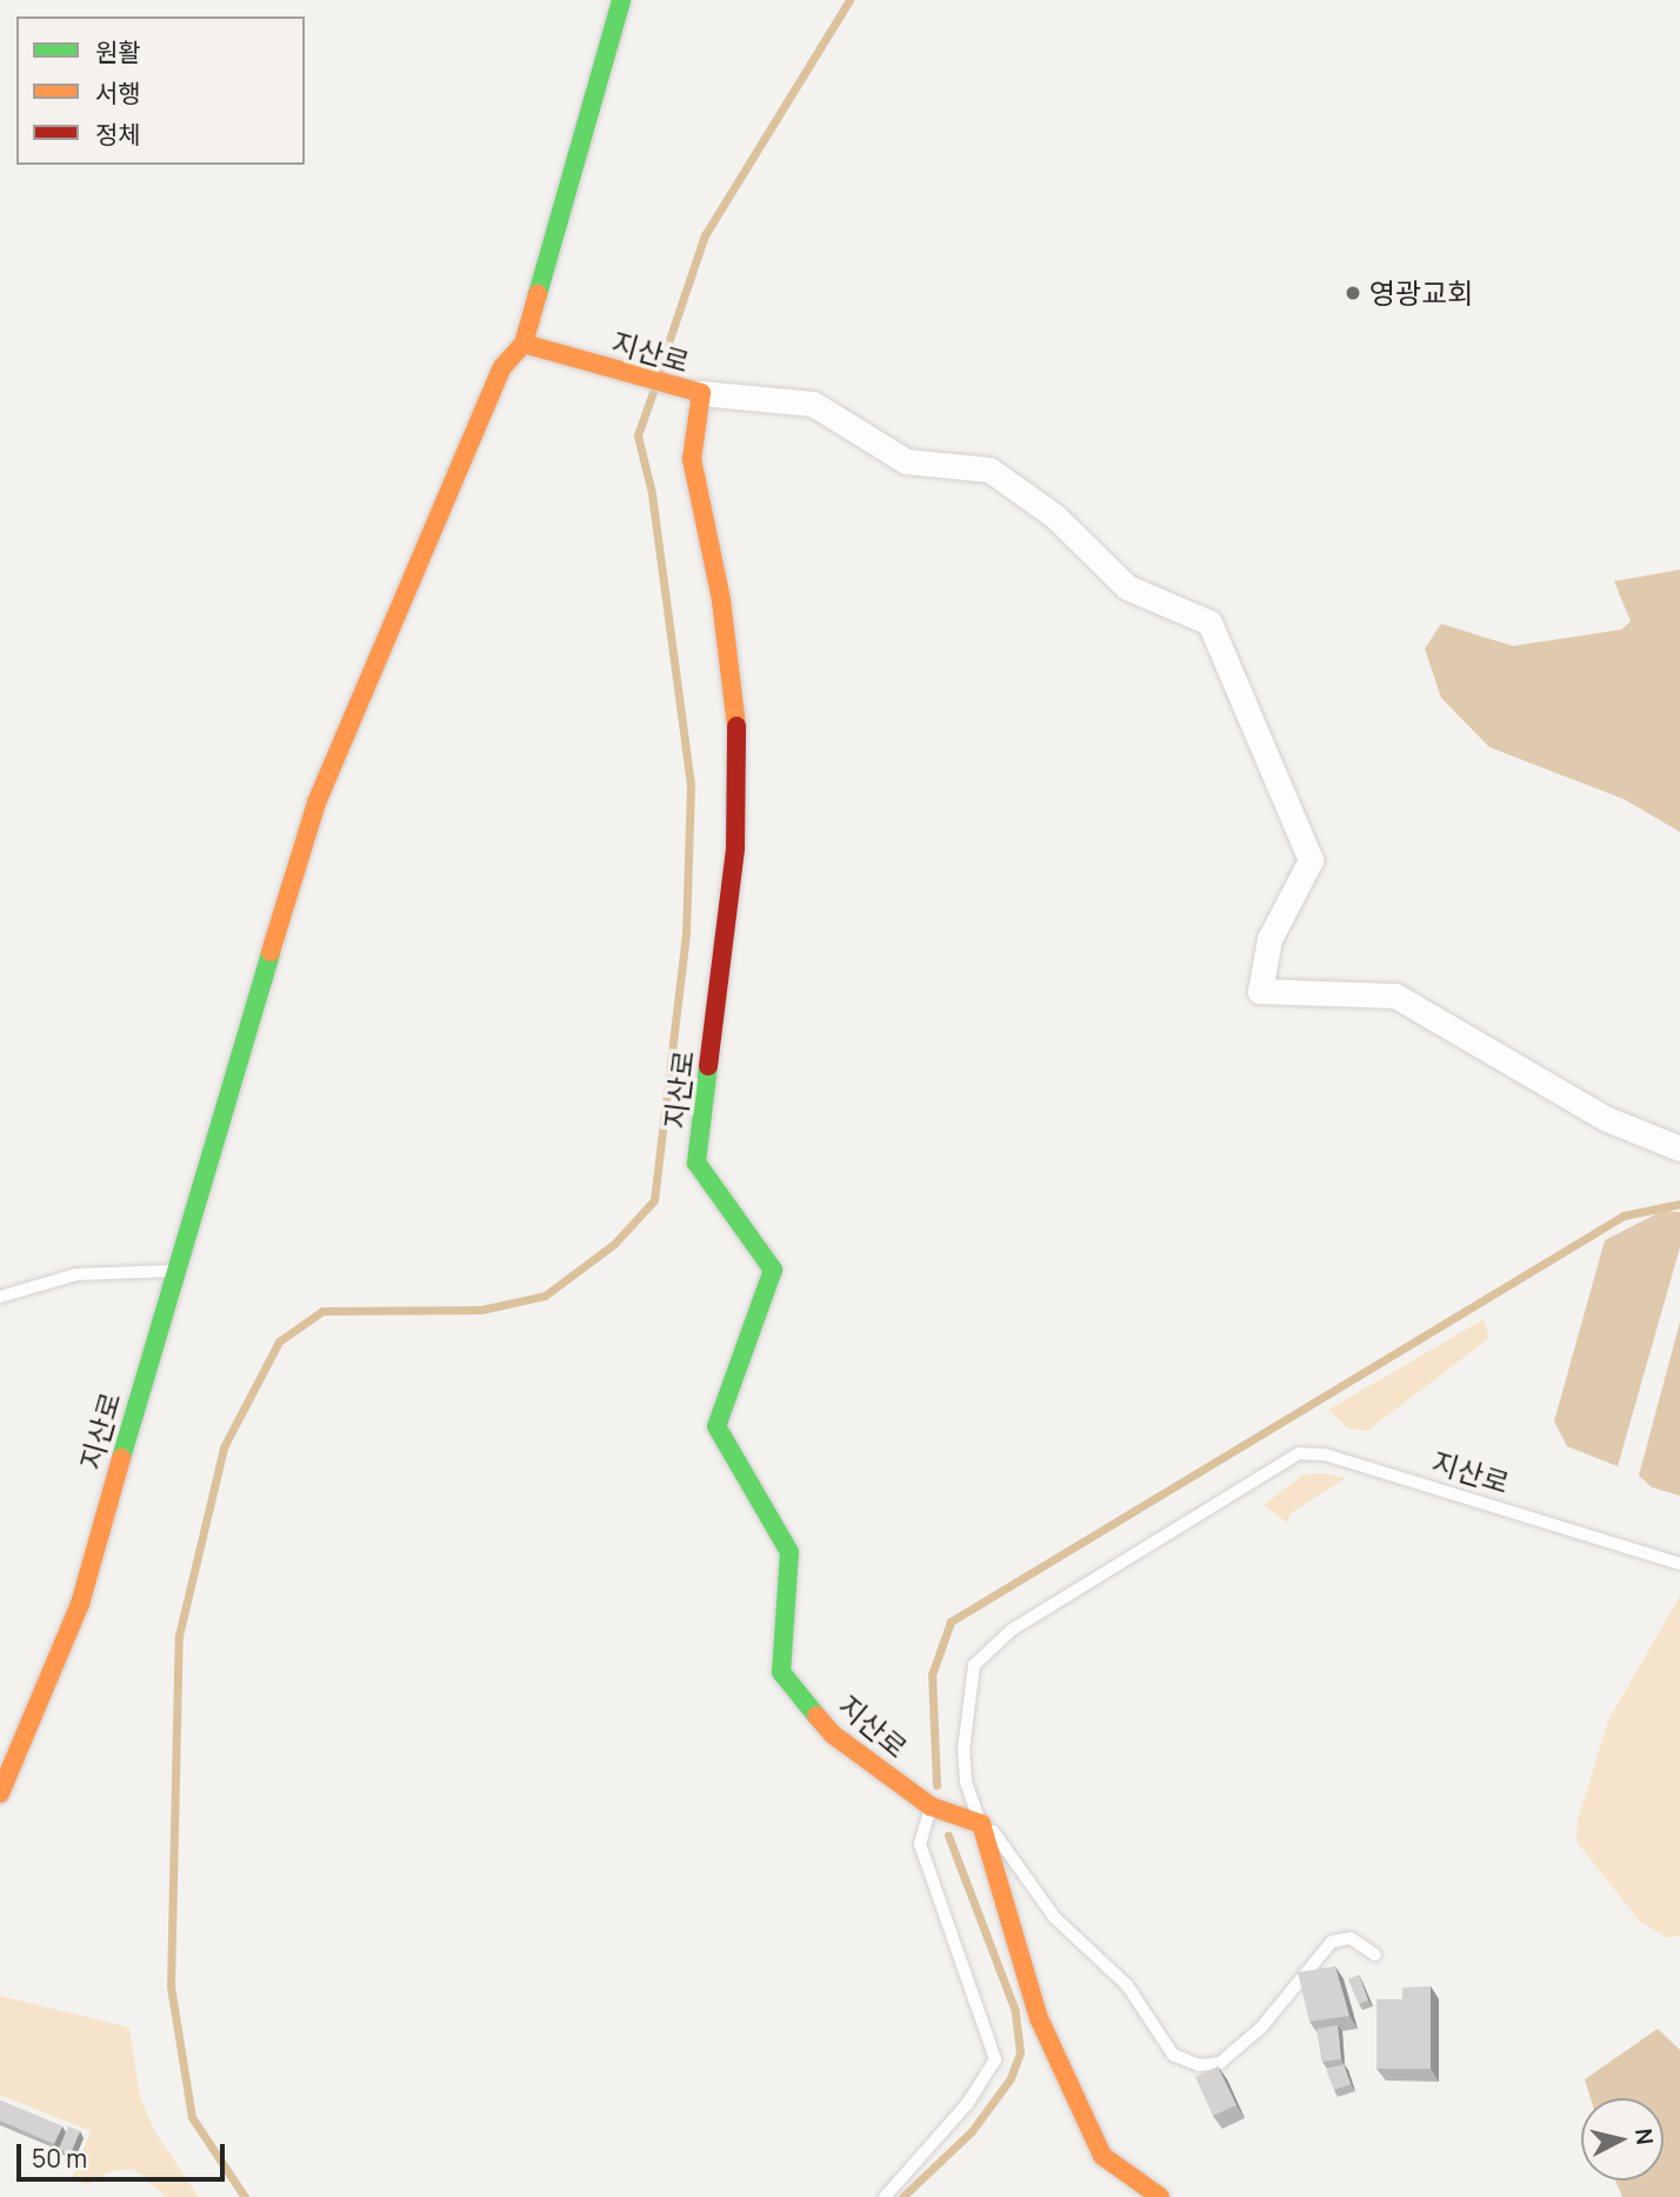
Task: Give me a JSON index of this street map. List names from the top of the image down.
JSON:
{
  "streets": {
    "street": ["지산로"]
  },
  "places": ["영광교회"],
  "legend": ["원활", "서행", "정체"],
  "scale_bar": "50 m",
  "north": "right"
}
